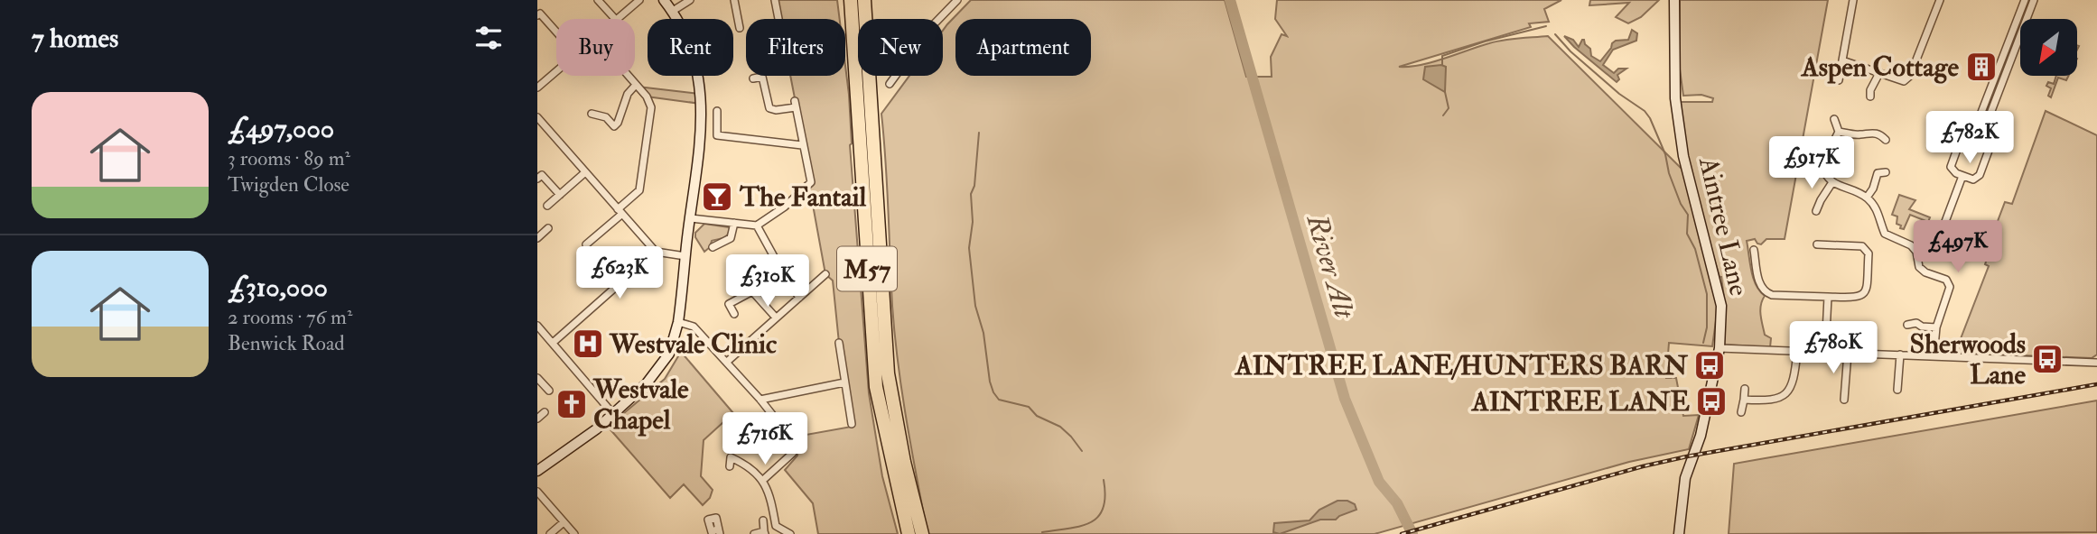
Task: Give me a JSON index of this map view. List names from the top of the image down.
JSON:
{
  "streets": {
    "highway": ["M57"],
    "main road": ["Aintree Lane"]
  },
  "water": ["River Alt"],
  "places": {
    "building": ["Aspen Cottage"],
    "bar": ["The Fantail"],
    "hospital": ["Westvale Clinic"],
    "bus stop": ["Sherwoods Lane", "AINTREE LANE/HUNTERS BARN", "AINTREE LANE"],
    "church": ["Westvale Chapel"]
  },
  "north": "bottom left",
  "page": {
    "heading": "7 homes",
    "chip": [
      "Buy",
      "Rent",
      "Filters",
      "New",
      "Apartment"
    ],
    "list": [
      {
        "name": "£497,000",
        "note": "3 rooms · 89 m² · Twigden Close"
      },
      {
        "name": "£310,000",
        "note": "2 rooms · 76 m² · Benwick Road"
      }
    ],
    "price": [
      "£782K",
      "£917K",
      "£497K",
      "£623K",
      "£310K",
      "£780K",
      "£716K"
    ]
  }
}
